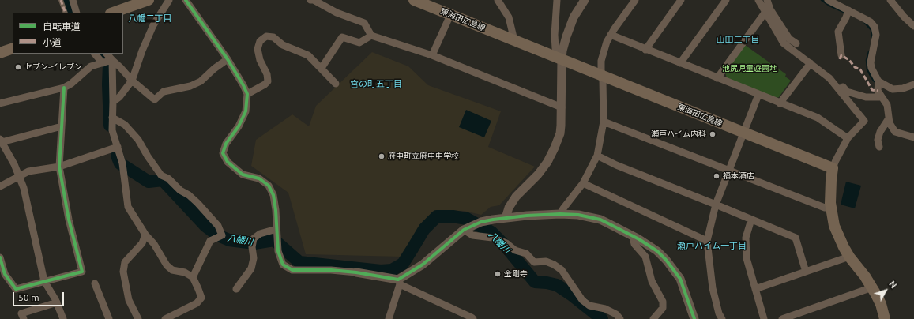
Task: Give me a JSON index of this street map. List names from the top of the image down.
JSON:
{
  "streets": {
    "main road": ["東海田広島線"]
  },
  "districts": [
    "八幡二丁目",
    "山田三丁目",
    "宮の町五丁目",
    "瀬戸ハイム一丁目"
  ],
  "water": ["八幡川"],
  "parks": ["池尻児童遊園地"],
  "places": [
    "セブン-イレブン",
    "瀬戸ハイム内科",
    "府中町立府中中学校",
    "福本酒店",
    "金剛寺"
  ],
  "legend": ["自転車道", "小道"],
  "scale_bar": "50 m",
  "north": "top right"
}
